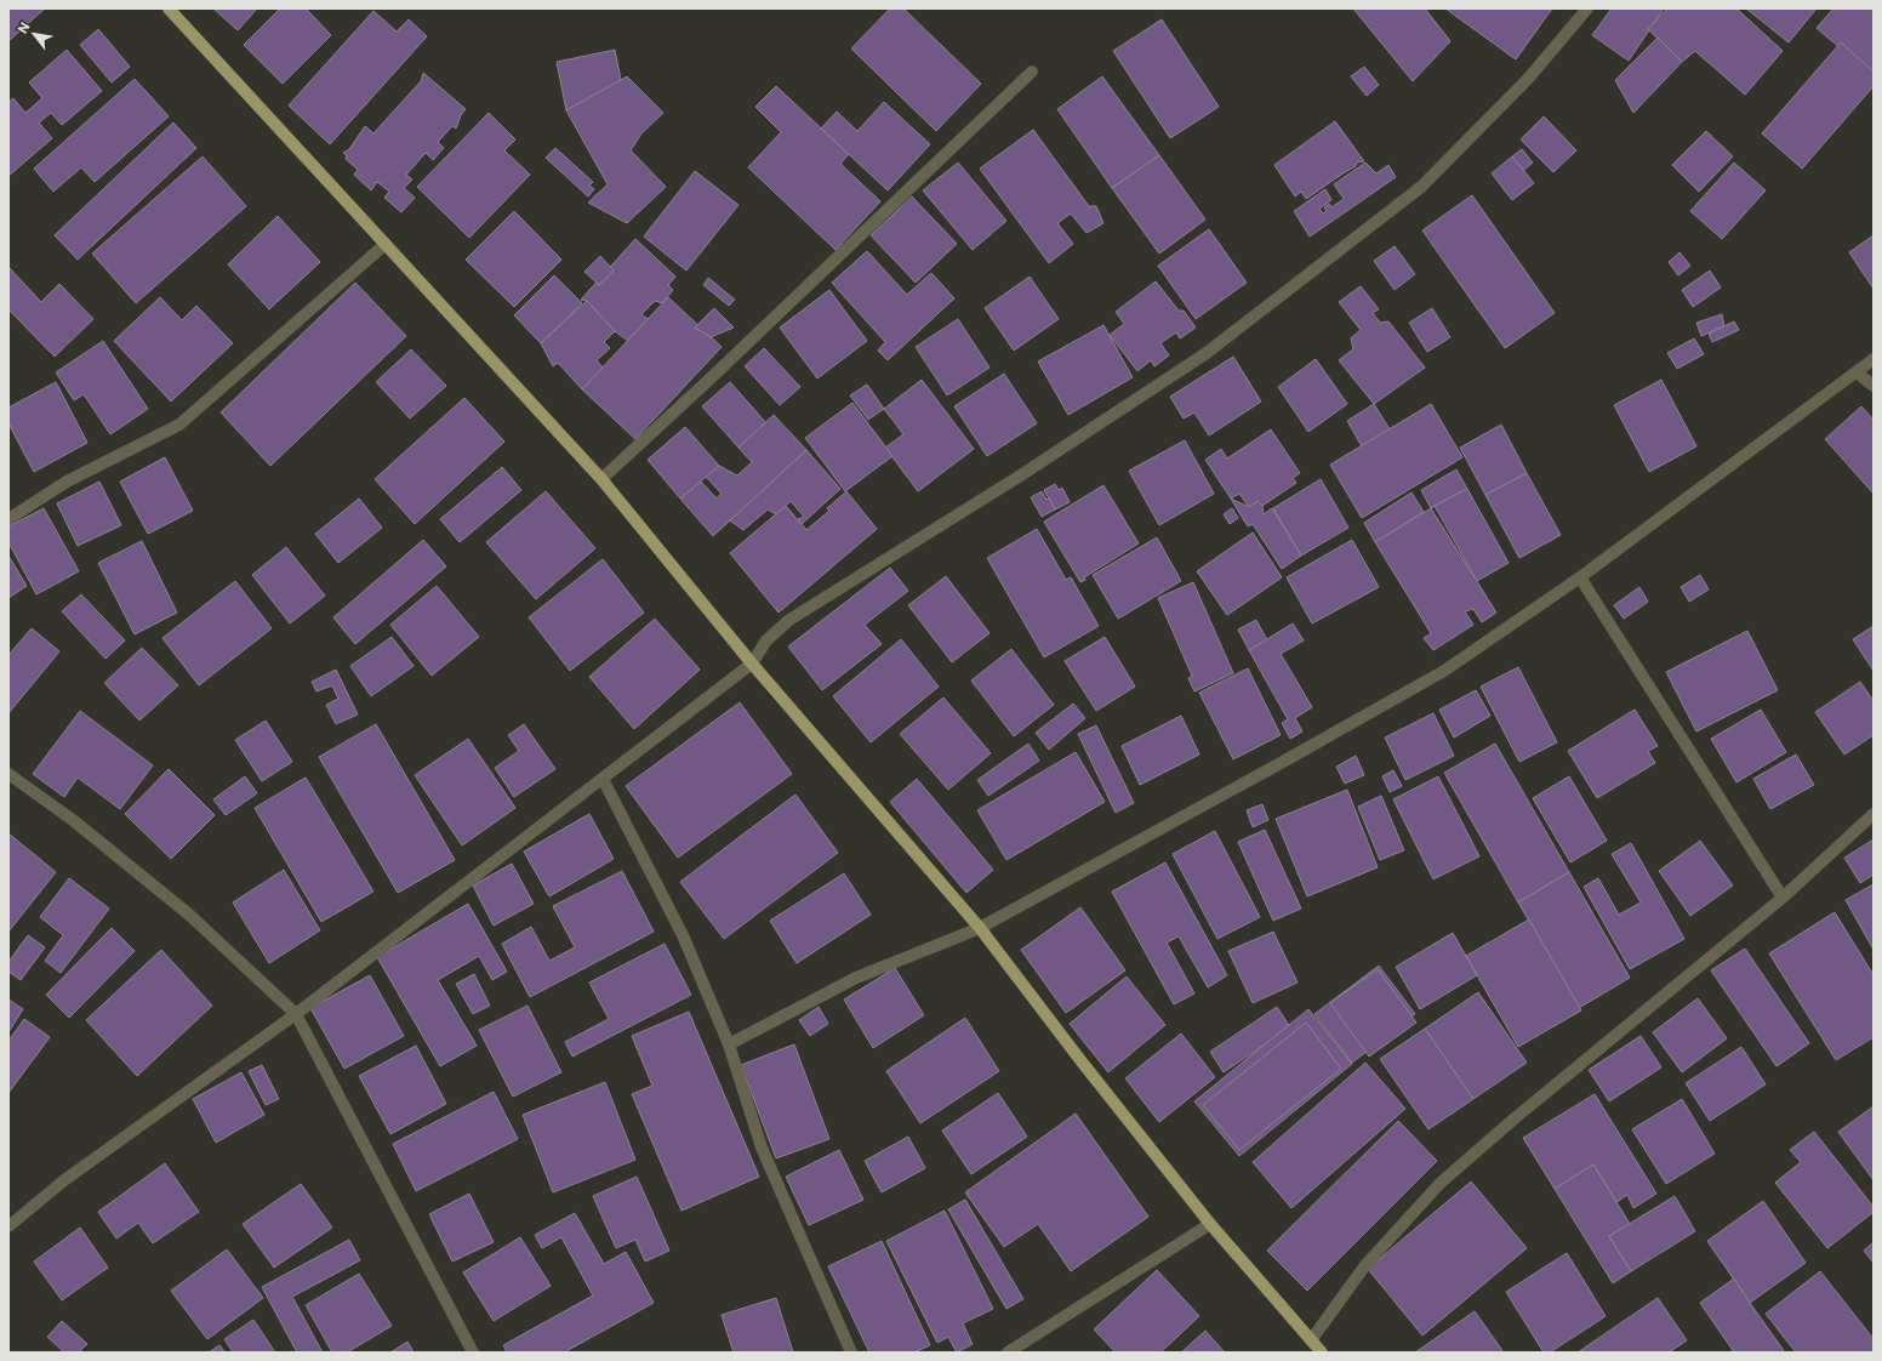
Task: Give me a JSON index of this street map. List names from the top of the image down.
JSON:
{
  "north": "top left"
}
